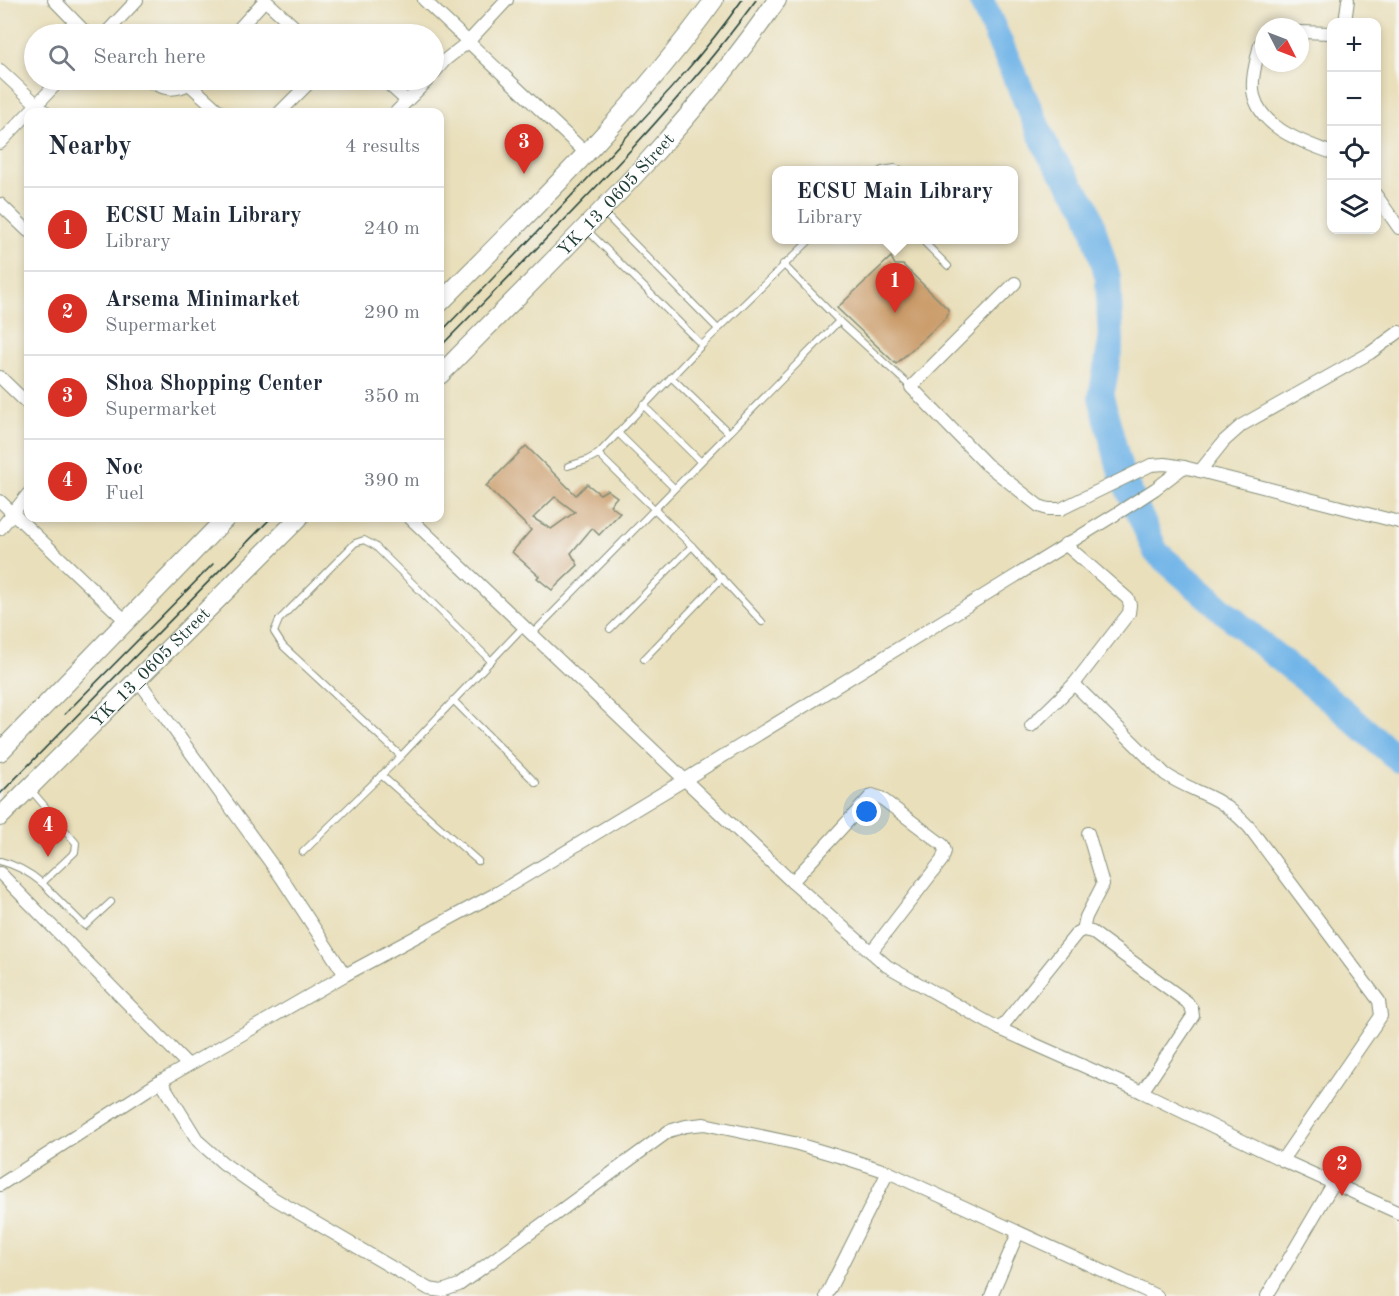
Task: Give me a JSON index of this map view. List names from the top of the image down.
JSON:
{
  "streets": {
    "main road": ["YK_13_0605 Street"]
  },
  "north": "bottom right",
  "page": {
    "map_buttons": ["+", "−"],
    "search": "Search here",
    "heading": ["Nearby", "4 results"],
    "pins": [
      "3",
      "1",
      "4",
      "2"
    ],
    "popup": ["ECSU Main Library", "Library"],
    "list": [
      {
        "mark": "1",
        "name": "ECSU Main Library",
        "note": "Library",
        "value": "240 m"
      },
      {
        "mark": "2",
        "name": "Arsema Minimarket",
        "note": "Supermarket",
        "value": "290 m"
      },
      {
        "mark": "3",
        "name": "Shoa Shopping Center",
        "note": "Supermarket",
        "value": "350 m"
      },
      {
        "mark": "4",
        "name": "Noc",
        "note": "Fuel",
        "value": "390 m"
      }
    ]
  }
}
